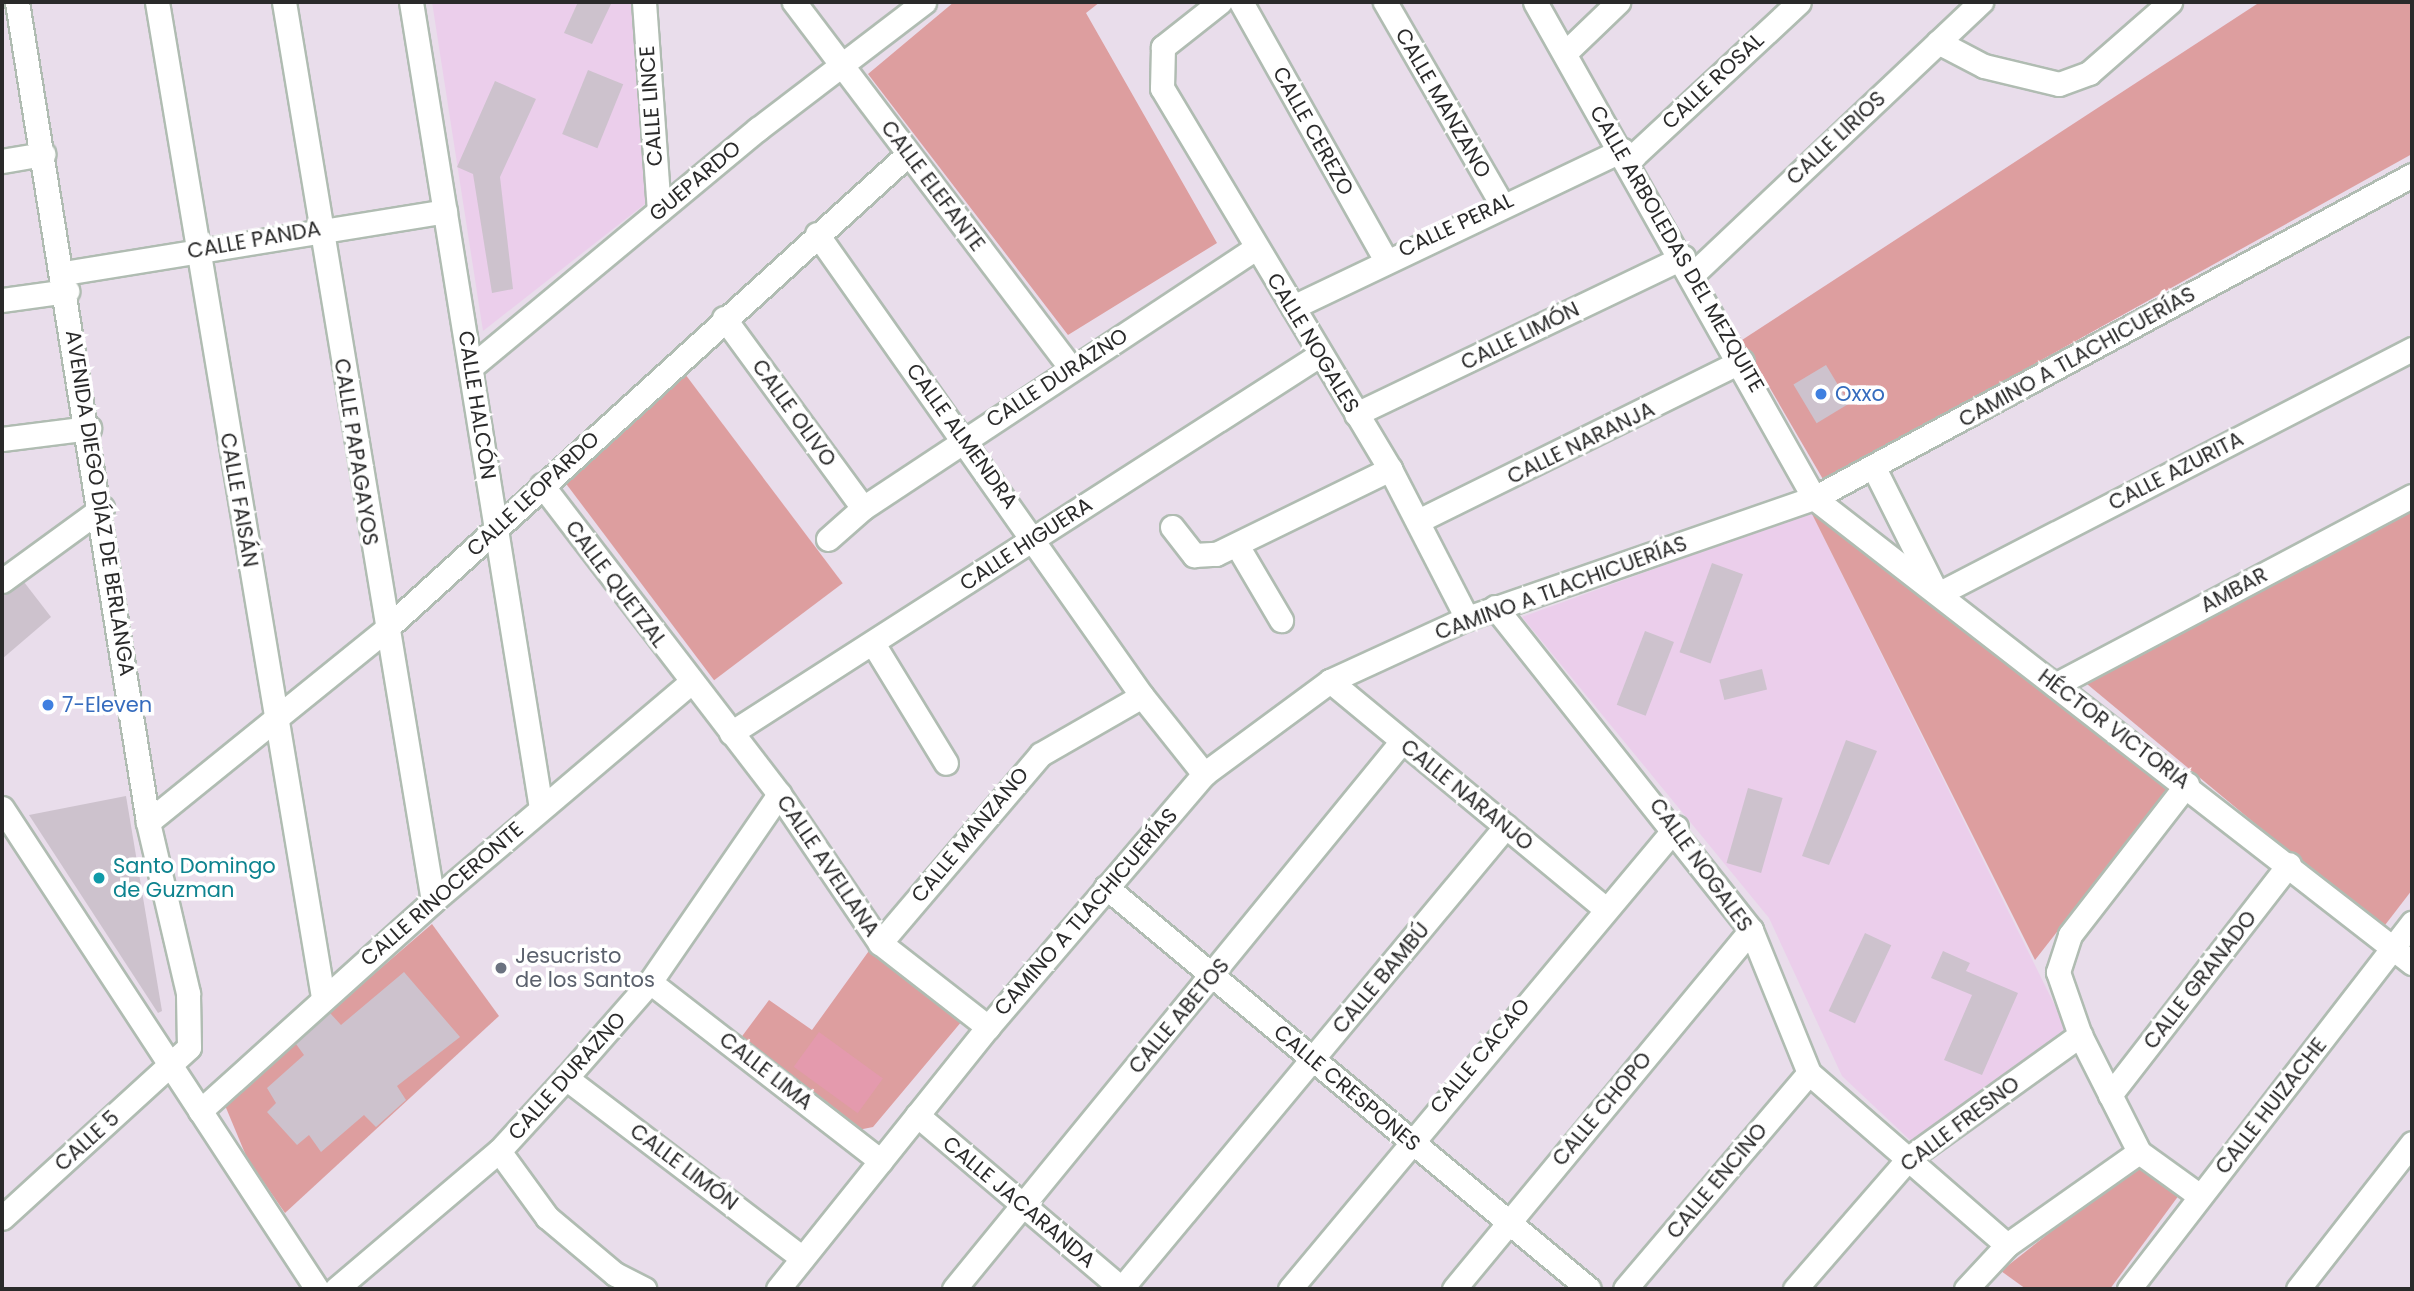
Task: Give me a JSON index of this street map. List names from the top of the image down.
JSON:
{
  "streets": {
    "street": [
      "CALLE ROSAL",
      "CALLE MANZANO",
      "CALLE LINCE",
      "CALLE CEREZO",
      "CALLE LIRIOS",
      "GUEPARDO",
      "CALLE ELEFANTE",
      "CALLE PERAL",
      "CALLE PANDA",
      "CALLE ARBOLEDAS DEL MEZQUITE",
      "CALLE LIMÓN",
      "CALLE NOGALES",
      "CAMINO A TLACHICUERÍAS",
      "CALLE DURAZNO",
      "CALLE HALCÓN",
      "CALLE OLIVO",
      "CALLE ALMENDRA",
      "CALLE NARANJA",
      "CALLE PAPAGAYOS",
      "CALLE AZURITA",
      "CALLE LEOPARDO",
      "CALLE FAISÁN",
      "AVENIDA DIEGO DÍAZ DE BERLANGA",
      "CALLE HIGUERA",
      "CALLE QUETZAL",
      "AMBAR",
      "HÉCTOR VICTORIA",
      "CALLE NARANJO",
      "CALLE AVELLANA",
      "CALLE RINOCERONTE",
      "CALLE BAMBÚ",
      "CALLE GRANADO",
      "CALLE ABETOS",
      "CALLE CACAO",
      "CALLE LIMA",
      "CALLE CRESPONES",
      "CALLE HUIZACHE",
      "CALLE CHOPO",
      "CALLE FRESNO",
      "CALLE 5",
      "CALLE ENCINO",
      "CALLE JACARANDA"
    ]
  },
  "crossings": [
    ["CALLE ROSAL", "CALLE PERAL"],
    ["CALLE ROSAL", "CALLE ARBOLEDAS DEL MEZQUITE"],
    ["CALLE MANZANO", "CALLE PERAL"],
    ["CALLE MANZANO", "CALLE ALMENDRA"],
    ["CALLE MANZANO", "CALLE AVELLANA"],
    ["CALLE LINCE", "GUEPARDO"],
    ["CALLE CEREZO", "CALLE PERAL"],
    ["CALLE LIRIOS", "CALLE ARBOLEDAS DEL MEZQUITE"],
    ["CALLE LIRIOS", "CALLE LIMÓN"],
    ["GUEPARDO", "CALLE ELEFANTE"],
    ["GUEPARDO", "CALLE HALCÓN"],
    ["CALLE ELEFANTE", "CALLE DURAZNO"],
    ["CALLE ELEFANTE", "CALLE LEOPARDO"],
    ["CALLE PERAL", "CALLE ARBOLEDAS DEL MEZQUITE"],
    ["CALLE PERAL", "CALLE NOGALES"],
    ["CALLE PANDA", "CALLE HALCÓN"],
    ["CALLE PANDA", "CALLE PAPAGAYOS"],
    ["CALLE PANDA", "CALLE FAISÁN"],
    ["CALLE PANDA", "AVENIDA DIEGO DÍAZ DE BERLANGA"],
    ["CALLE ARBOLEDAS DEL MEZQUITE", "CALLE LIMÓN"],
    ["CALLE ARBOLEDAS DEL MEZQUITE", "CAMINO A TLACHICUERÍAS"],
    ["CALLE ARBOLEDAS DEL MEZQUITE", "CALLE NARANJA"],
    ["CALLE ARBOLEDAS DEL MEZQUITE", "HÉCTOR VICTORIA"],
    ["CALLE LIMÓN", "CALLE NOGALES"],
    ["CALLE LIMÓN", "CAMINO A TLACHICUERÍAS"],
    ["CALLE LIMÓN", "CALLE DURAZNO"],
    ["CALLE NOGALES", "CAMINO A TLACHICUERÍAS"],
    ["CALLE NOGALES", "CALLE DURAZNO"],
    ["CALLE NOGALES", "CALLE NARANJA"],
    ["CALLE NOGALES", "CALLE HIGUERA"],
    ["CALLE NOGALES", "CALLE CACAO"],
    ["CALLE NOGALES", "CALLE CHOPO"],
    ["CALLE NOGALES", "CALLE FRESNO"],
    ["CALLE NOGALES", "CALLE ENCINO"],
    ["CAMINO A TLACHICUERÍAS", "CALLE ALMENDRA"],
    ["CAMINO A TLACHICUERÍAS", "HÉCTOR VICTORIA"],
    ["CAMINO A TLACHICUERÍAS", "CALLE NARANJO"],
    ["CAMINO A TLACHICUERÍAS", "CALLE AVELLANA"],
    ["CAMINO A TLACHICUERÍAS", "CALLE LIMA"],
    ["CAMINO A TLACHICUERÍAS", "CALLE CRESPONES"],
    ["CAMINO A TLACHICUERÍAS", "CALLE JACARANDA"],
    ["CALLE DURAZNO", "CALLE OLIVO"],
    ["CALLE DURAZNO", "CALLE ALMENDRA"],
    ["CALLE DURAZNO", "CALLE AVELLANA"],
    ["CALLE DURAZNO", "CALLE LIMA"],
    ["CALLE HALCÓN", "CALLE LEOPARDO"],
    ["CALLE HALCÓN", "CALLE RINOCERONTE"],
    ["CALLE OLIVO", "CALLE LEOPARDO"],
    ["CALLE ALMENDRA", "CALLE LEOPARDO"],
    ["CALLE ALMENDRA", "CALLE HIGUERA"],
    ["CALLE PAPAGAYOS", "CALLE LEOPARDO"],
    ["CALLE PAPAGAYOS", "CALLE RINOCERONTE"],
    ["CALLE AZURITA", "HÉCTOR VICTORIA"],
    ["CALLE LEOPARDO", "CALLE FAISÁN"],
    ["CALLE LEOPARDO", "AVENIDA DIEGO DÍAZ DE BERLANGA"],
    ["CALLE LEOPARDO", "CALLE QUETZAL"],
    ["CALLE FAISÁN", "CALLE RINOCERONTE"],
    ["AVENIDA DIEGO DÍAZ DE BERLANGA", "CALLE 5"],
    ["CALLE HIGUERA", "CALLE AVELLANA"],
    ["CALLE QUETZAL", "CALLE AVELLANA"],
    ["CALLE QUETZAL", "CALLE RINOCERONTE"],
    ["AMBAR", "HÉCTOR VICTORIA"],
    ["HÉCTOR VICTORIA", "CALLE GRANADO"],
    ["HÉCTOR VICTORIA", "CALLE HUIZACHE"],
    ["CALLE NARANJO", "CALLE BAMBÚ"],
    ["CALLE NARANJO", "CALLE ABETOS"],
    ["CALLE NARANJO", "CALLE CACAO"],
    ["CALLE AVELLANA", "CALLE RINOCERONTE"],
    ["CALLE BAMBÚ", "CALLE CRESPONES"],
    ["CALLE BAMBÚ", "CALLE JACARANDA"],
    ["CALLE ABETOS", "CALLE CRESPONES"],
    ["CALLE ABETOS", "CALLE JACARANDA"],
    ["CALLE CACAO", "CALLE CRESPONES"],
    ["CALLE CRESPONES", "CALLE CHOPO"]
  ],
  "places": [
    "Oxxo",
    "7-Eleven",
    "Santo Domingo de Guzman",
    "Jesucristo de los Santos"
  ]
}
